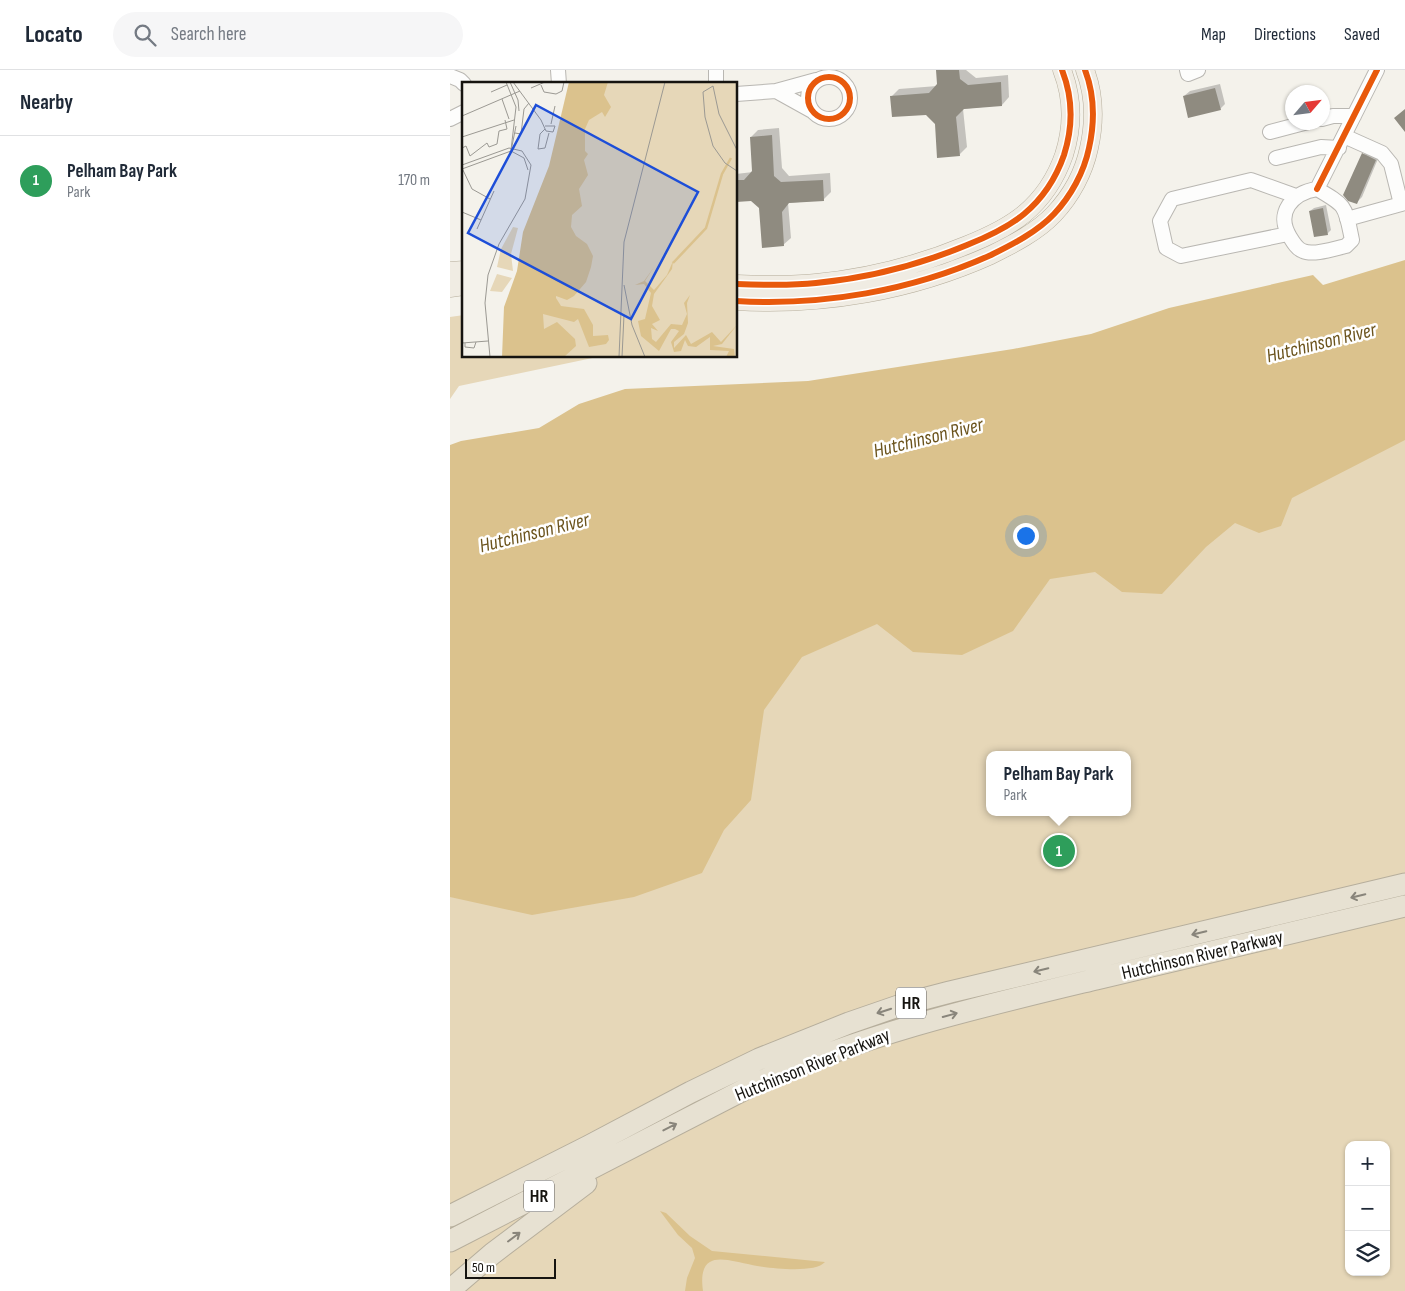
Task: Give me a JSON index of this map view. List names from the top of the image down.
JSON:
{
  "streets": {
    "highway": ["Hutchinson River Parkway", "HR"]
  },
  "water": ["Hutchinson River"],
  "scale_bar": "50 m",
  "north": "top right",
  "page": {
    "header": "Locato",
    "search": "Search here",
    "nav": ["Map", "Directions", "Saved"],
    "heading": "Nearby",
    "list": [
      {
        "mark": "1",
        "name": "Pelham Bay Park",
        "note": "Park",
        "value": "170 m"
      }
    ],
    "popup": ["Pelham Bay Park", "Park"],
    "pins": "1",
    "map_buttons": ["+", "−"],
    "scale": "50 m"
  }
}
